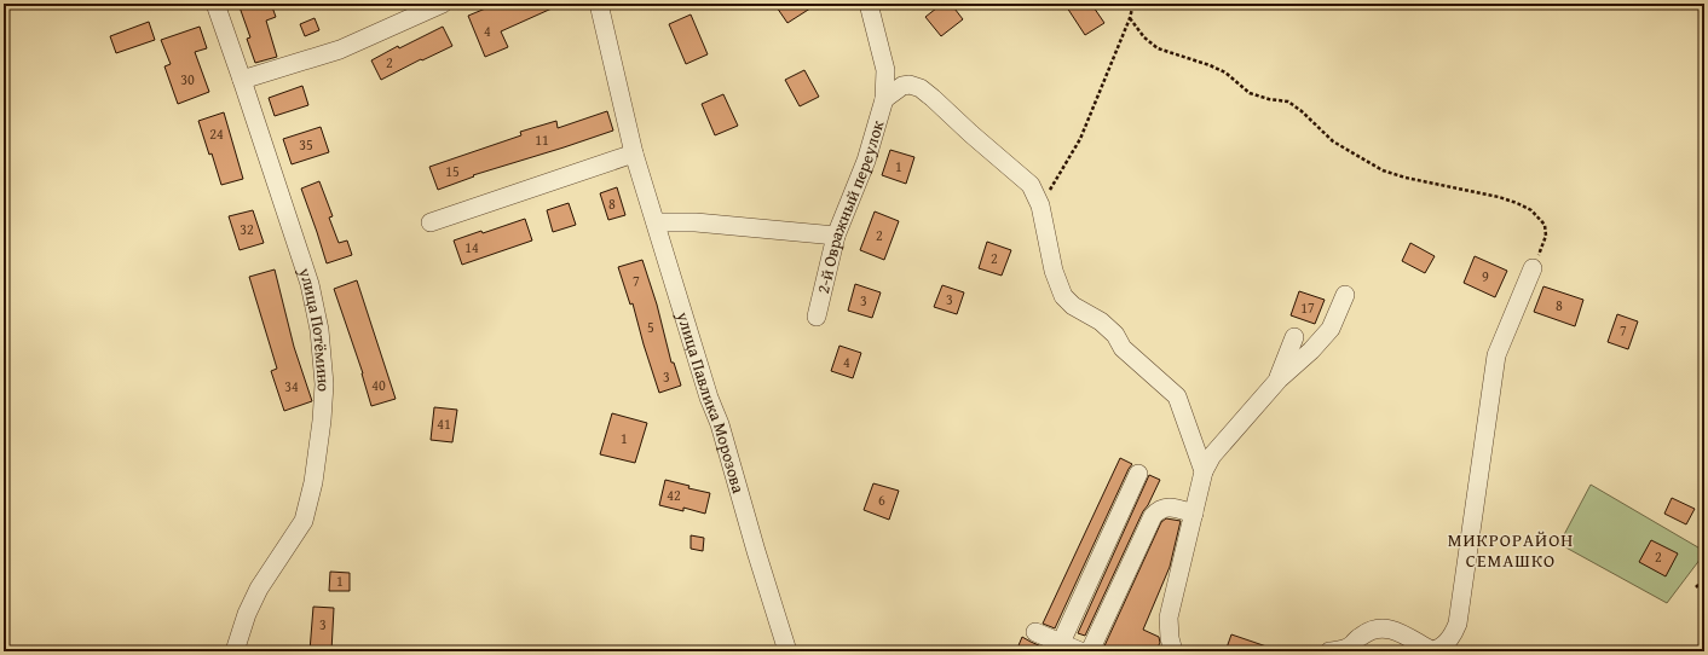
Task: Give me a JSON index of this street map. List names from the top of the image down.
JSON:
{
  "streets": {
    "street": ["2-й Овражный переулок", "улица Потёмино", "улица Павлика Морозова"]
  },
  "districts": ["МИКРОРАЙОН СЕМАШКО"],
  "house_numbers": [
    "4",
    "2",
    "30",
    "24",
    "11",
    "35",
    "1",
    "15",
    "8",
    "32",
    "2",
    "14",
    "2",
    "9",
    "7",
    "3",
    "3",
    "8",
    "17",
    "5",
    "7",
    "4",
    "3",
    "40",
    "34",
    "41",
    "1",
    "42",
    "6",
    "2",
    "1",
    "3"
  ]
}
